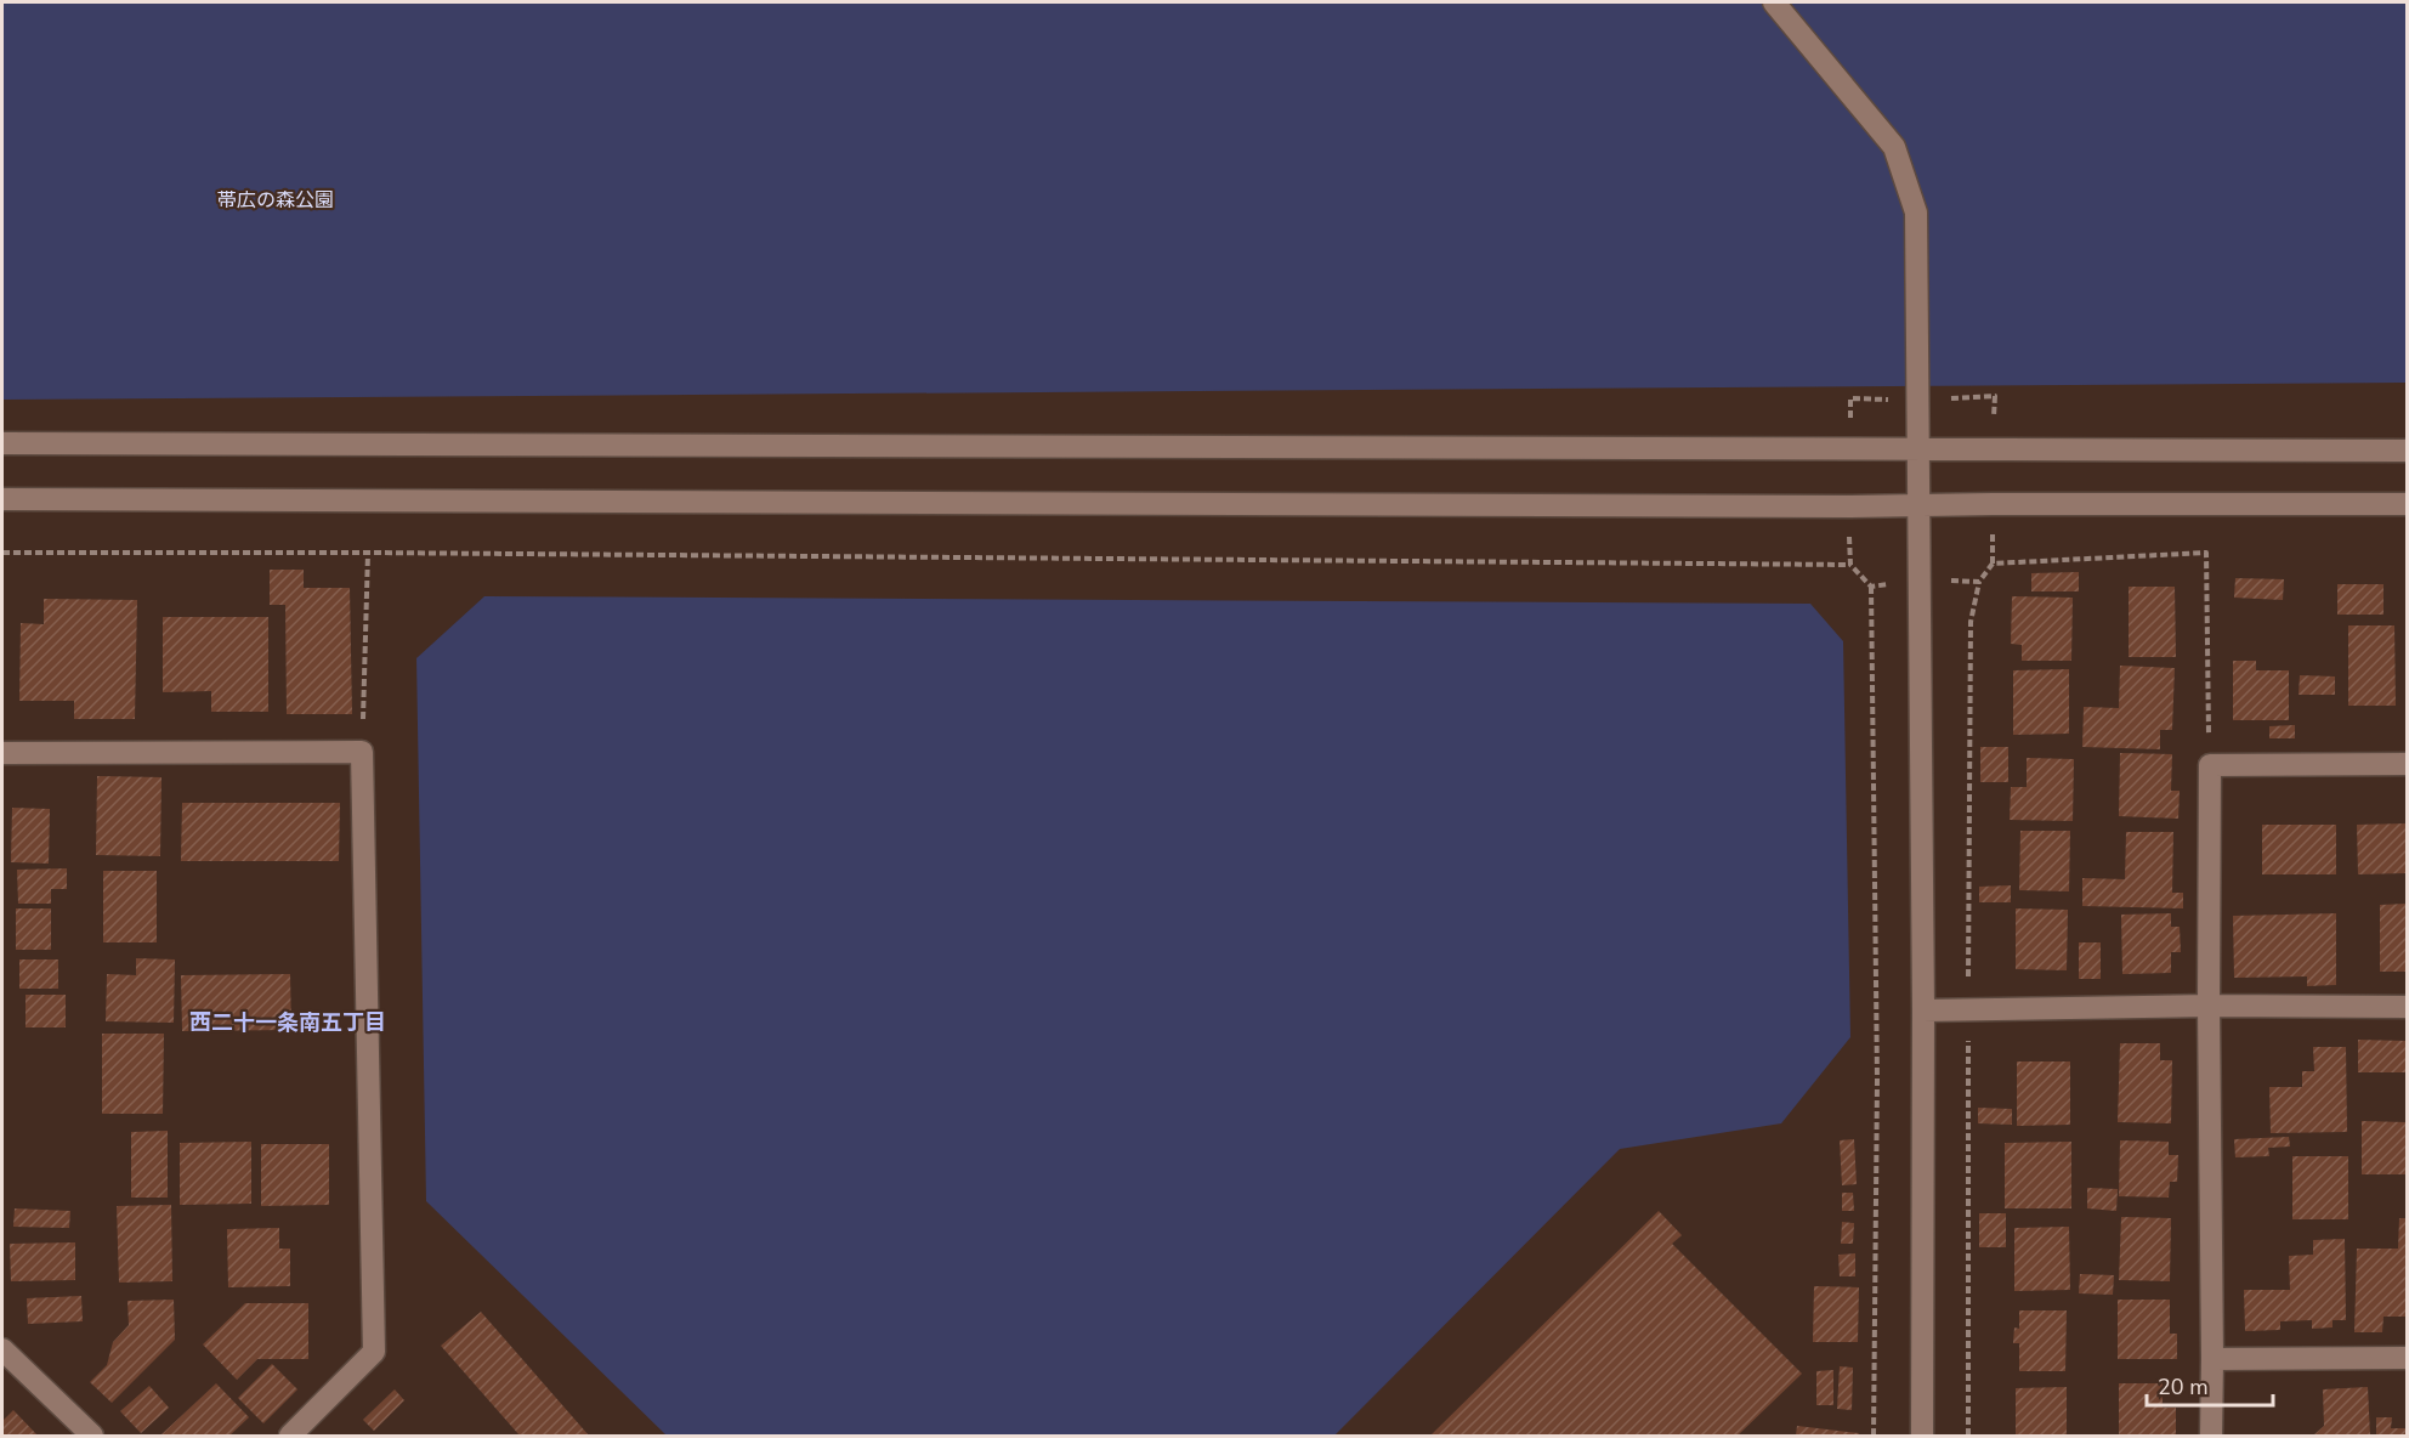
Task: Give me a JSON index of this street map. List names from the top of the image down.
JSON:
{
  "districts": ["西二十一条南五丁目"],
  "parks": ["帯広の森公園"],
  "scale_bar": "20 m"
}
